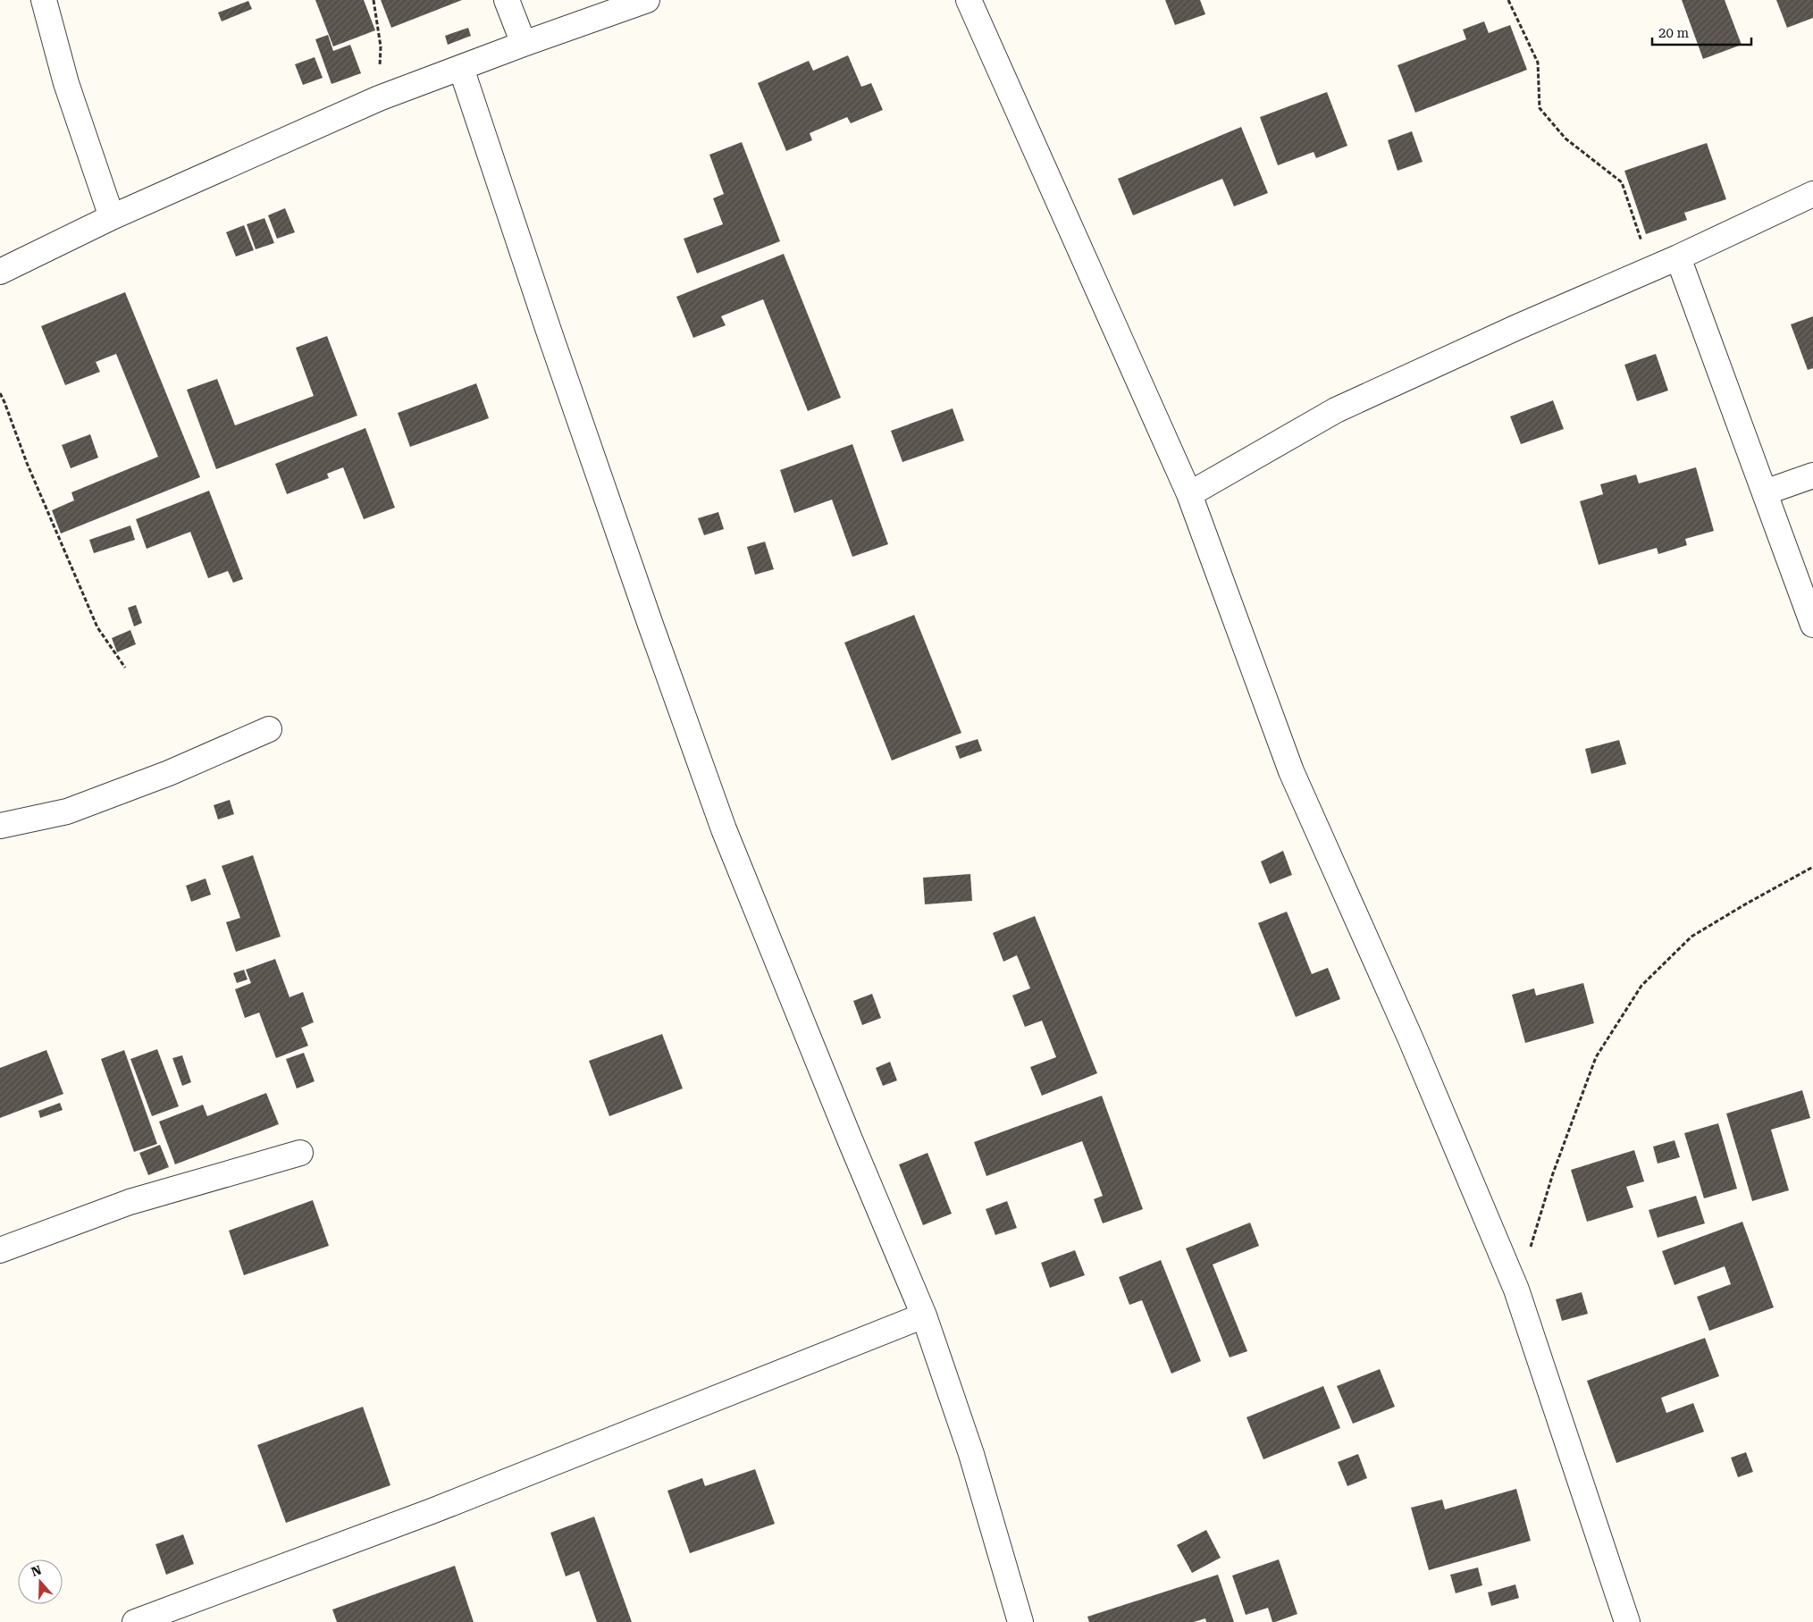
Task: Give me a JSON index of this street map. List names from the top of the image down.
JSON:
{
  "scale_bar": "20 m",
  "north": "top"
}
